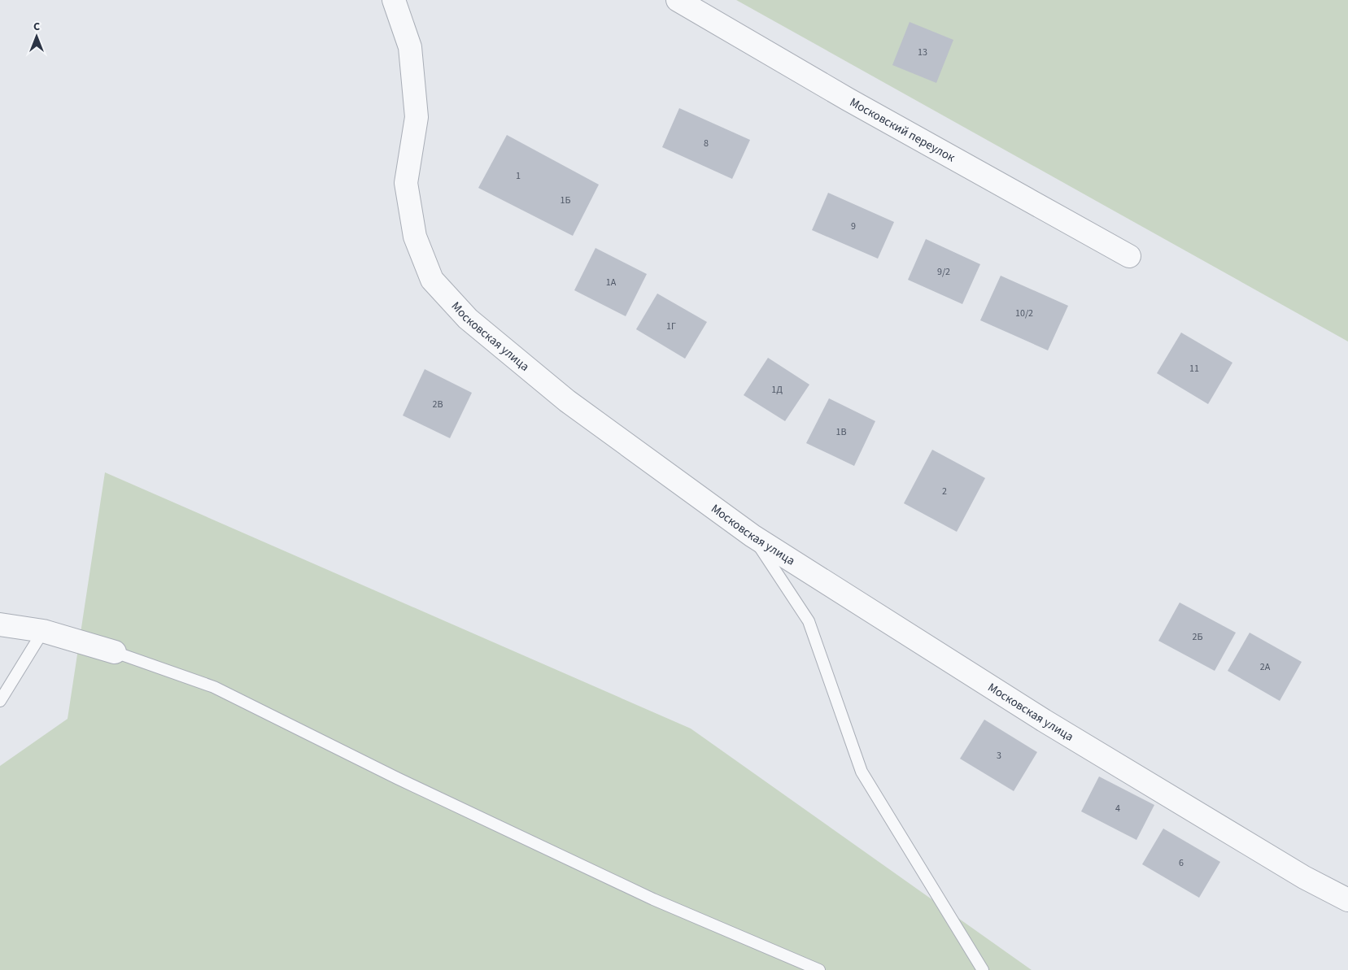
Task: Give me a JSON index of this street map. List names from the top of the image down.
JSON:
{
  "streets": {
    "street": ["Московский переулок", "Московская улица"]
  },
  "house_numbers": [
    "13",
    "8",
    "1",
    "1Б",
    "9",
    "9/2",
    "1А",
    "10/2",
    "1Г",
    "11",
    "1Д",
    "2В",
    "1В",
    "2",
    "2Б",
    "2А",
    "3",
    "4",
    "6"
  ],
  "north": "top"
}
